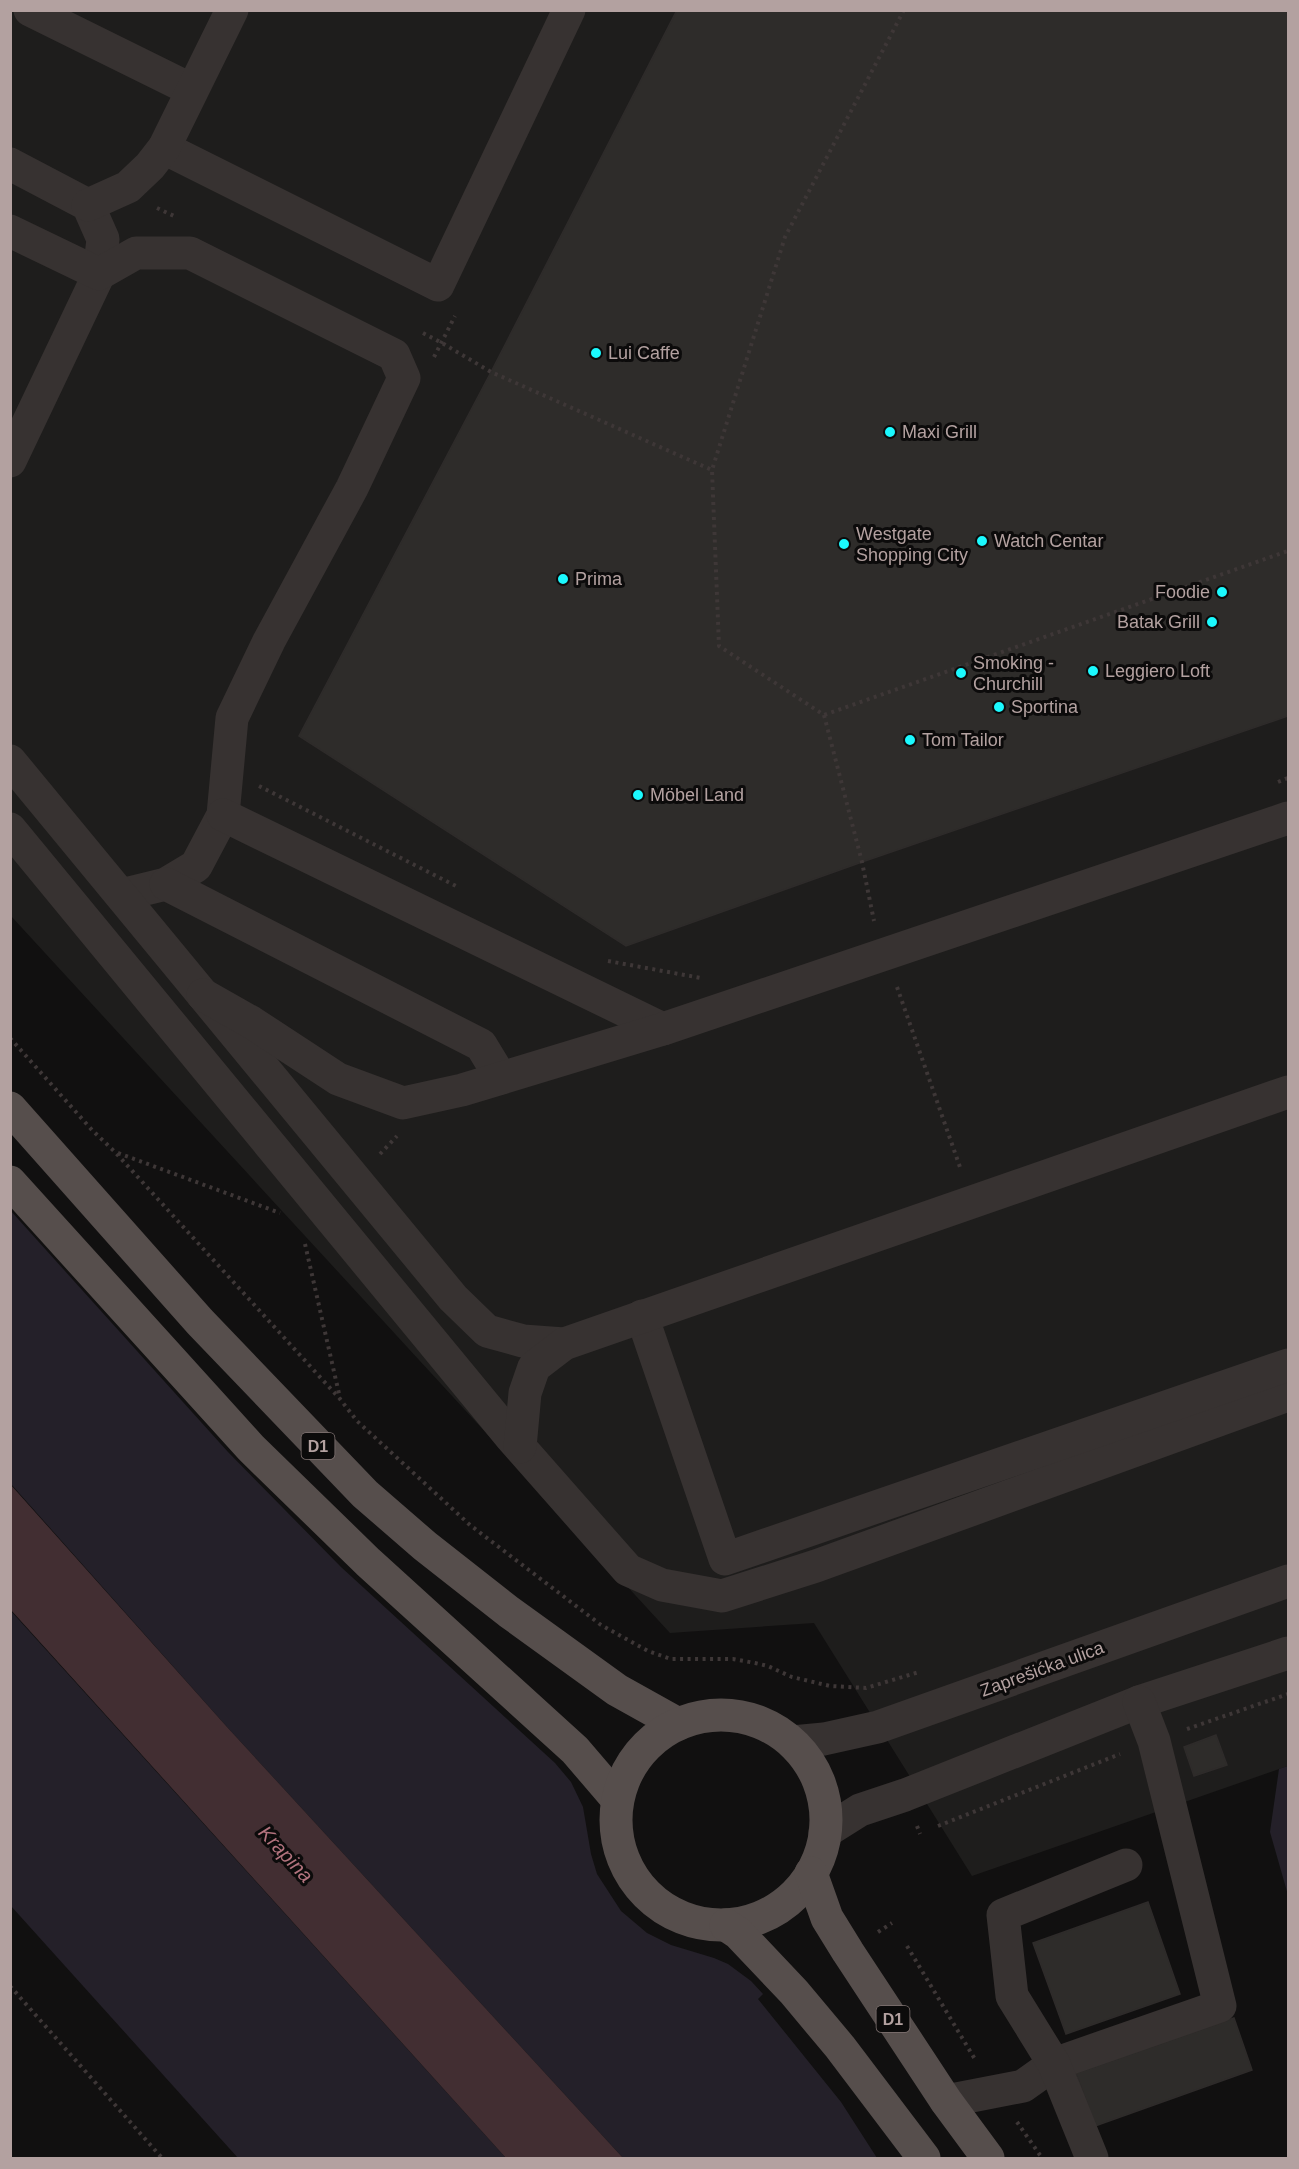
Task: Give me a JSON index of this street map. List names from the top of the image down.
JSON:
{
  "streets": {
    "main road": ["D1"],
    "street": ["Zaprešićka ulica"]
  },
  "crossings": [
    ["D1", "Zaprešićka ulica"]
  ],
  "water": ["Krapina"],
  "places": [
    "Lui Caffe",
    "Maxi Grill",
    "Watch Centar",
    "Westgate Shopping City",
    "Prima",
    "Foodie",
    "Batak Grill",
    "Leggiero Loft",
    "Smoking - Churchill",
    "Sportina",
    "Tom Tailor",
    "Möbel Land"
  ]
}
